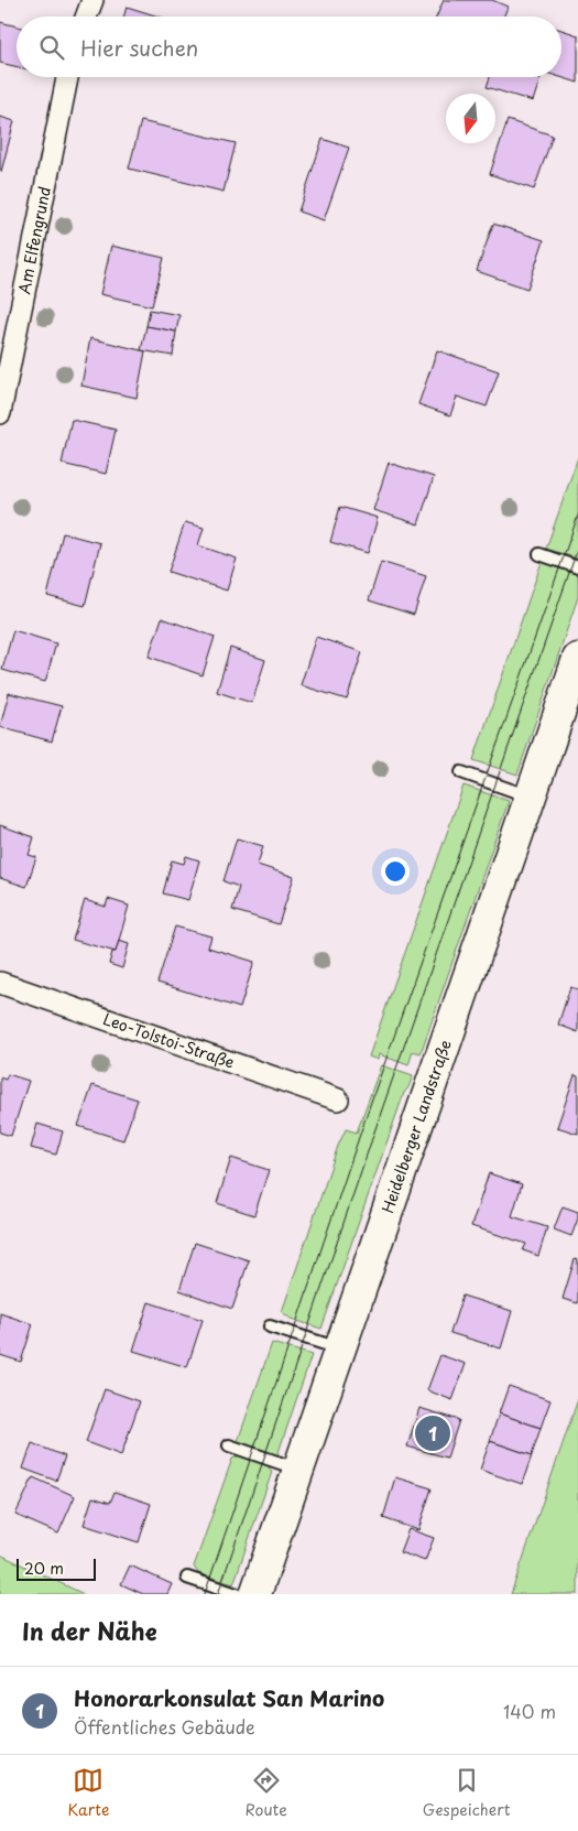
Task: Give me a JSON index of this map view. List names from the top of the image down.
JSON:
{
  "streets": {
    "street": ["Am Elfengrund", "Leo-Tolstoi-Straße", "Heidelberger Landstraße"]
  },
  "scale_bar": "20 m",
  "north": "bottom",
  "page": {
    "search": "Hier suchen",
    "pins": "1",
    "scale": "20 m",
    "heading": "In der Nähe",
    "list": [
      {
        "mark": "1",
        "name": "Honorarkonsulat San Marino",
        "note": "Öffentliches Gebäude",
        "value": "140 m"
      }
    ],
    "nav": ["Karte", "Route", "Gespeichert"]
  }
}
